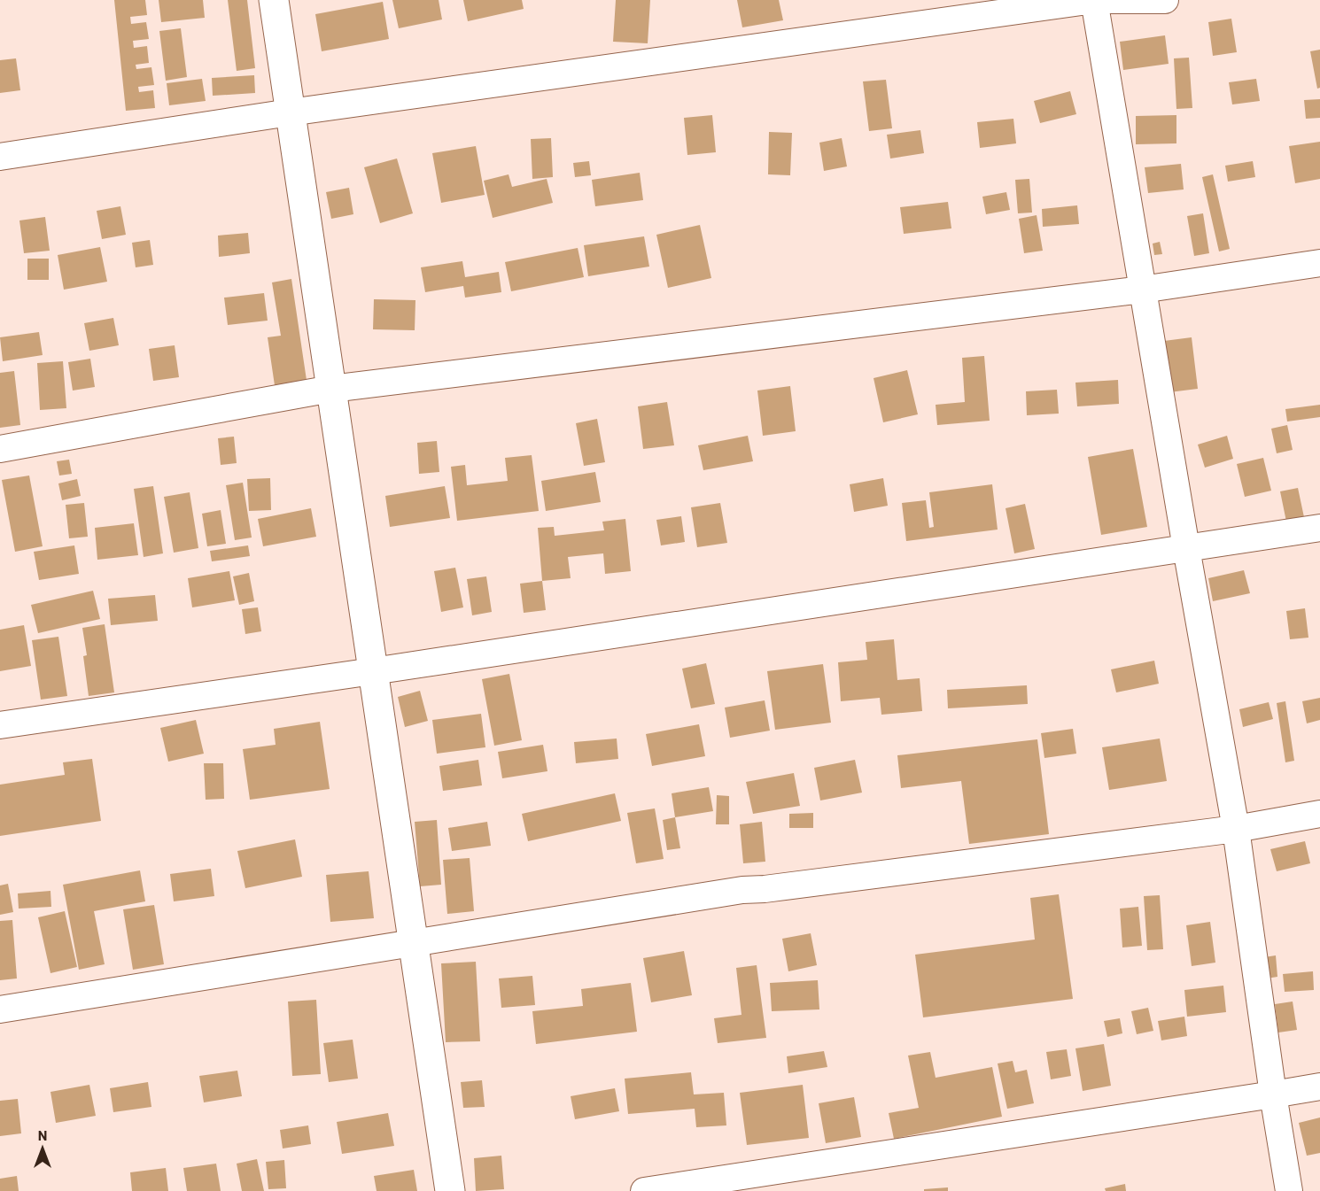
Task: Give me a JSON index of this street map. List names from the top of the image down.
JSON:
{
  "north": "top"
}
